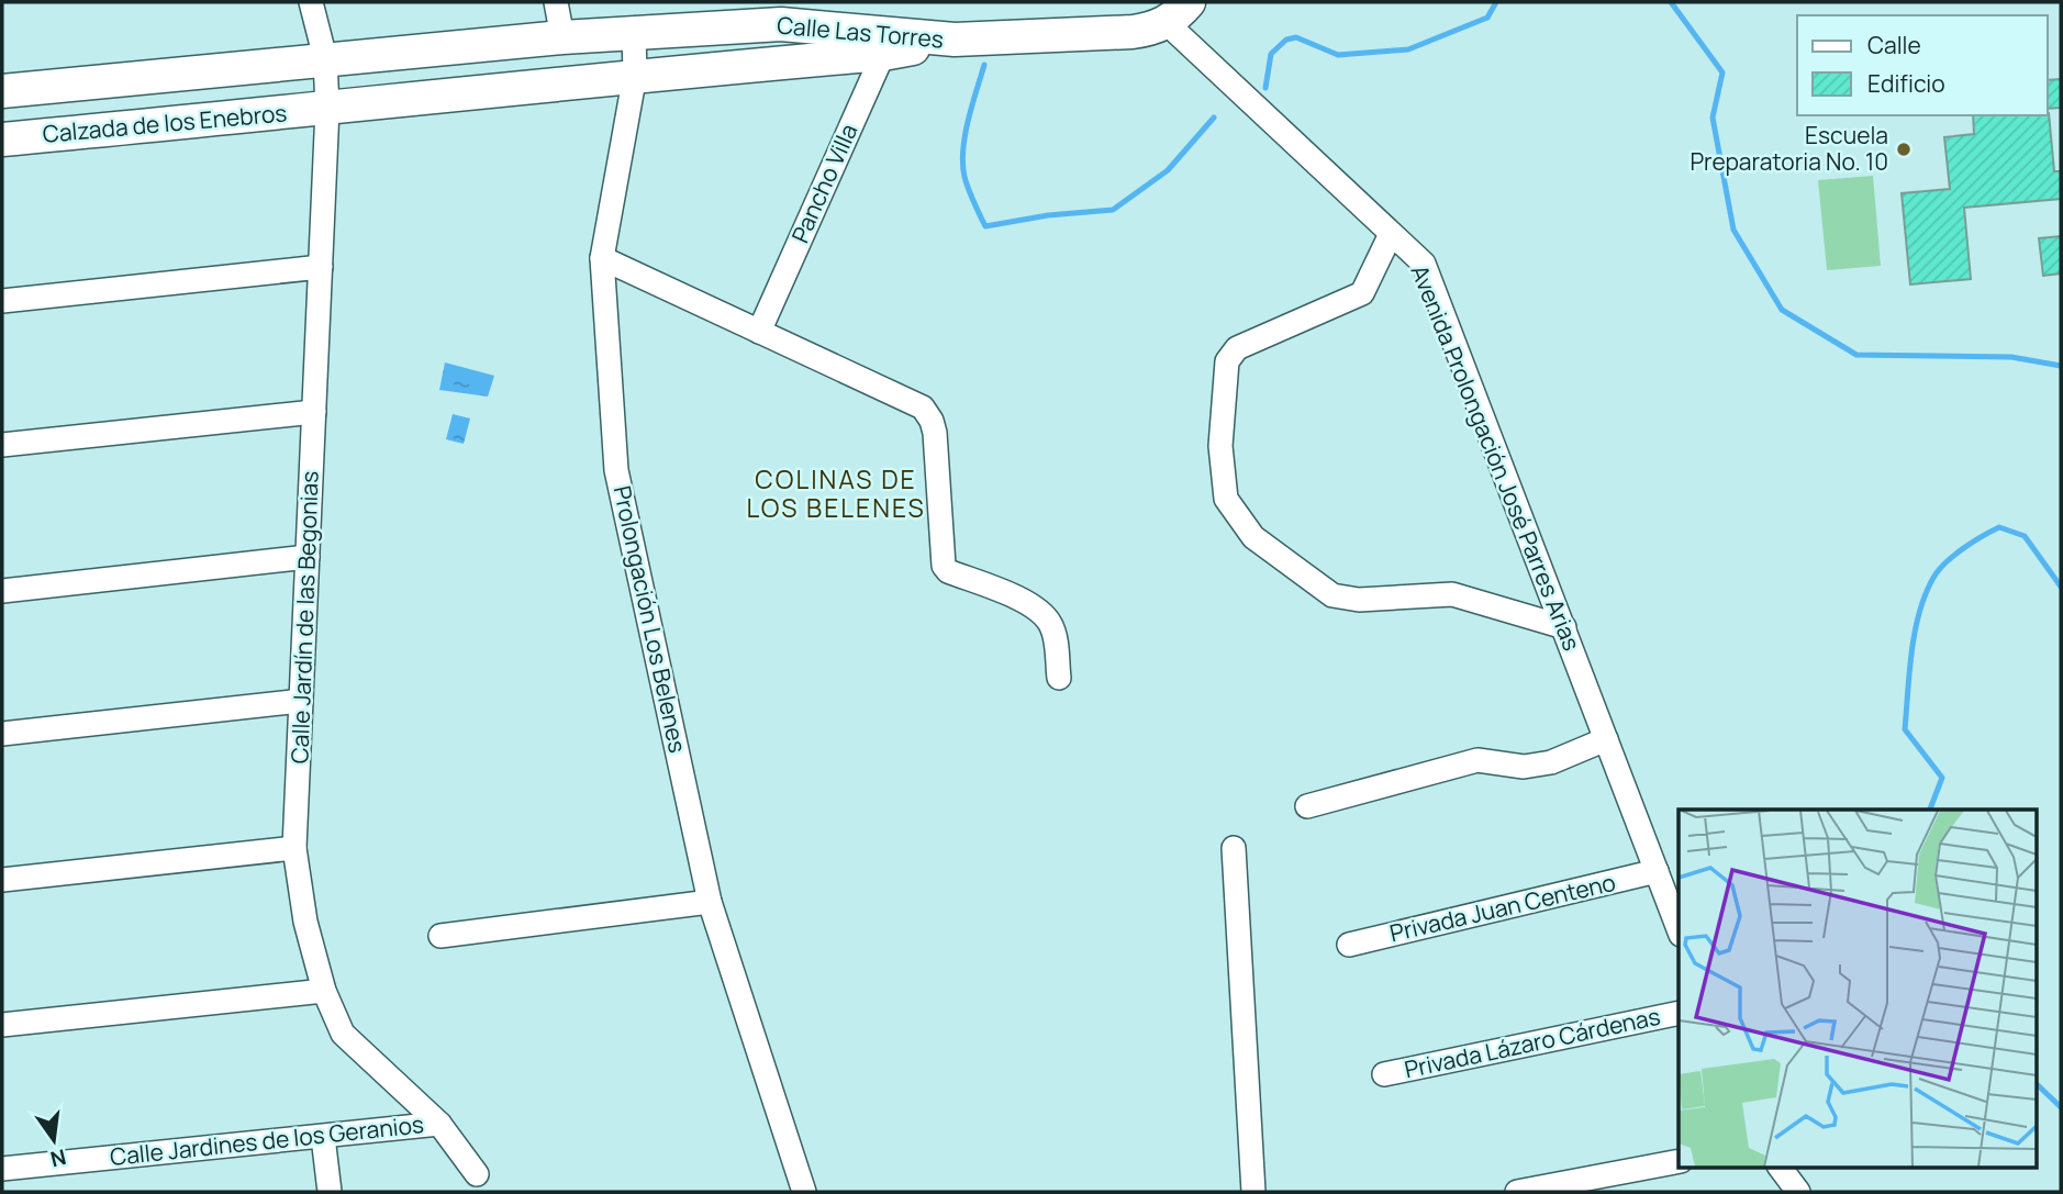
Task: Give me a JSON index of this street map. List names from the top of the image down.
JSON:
{
  "streets": {
    "main road": ["Calle Las Torres", "Calzada de los Enebros"],
    "street": [
      "Pancho Villa",
      "Avenida Prolongación José Parres Arias",
      "Calle Jardín de las Begonias",
      "Prolongación Los Belenes",
      "Privada Juan Centeno",
      "Privada Lázaro Cárdenas",
      "Calle Jardines de los Geranios"
    ]
  },
  "crossings": [
    ["Calle Las Torres", "Calzada de los Enebros"],
    ["Calle Las Torres", "Pancho Villa"],
    ["Calle Las Torres", "Avenida Prolongación José Parres Arias"],
    ["Calle Las Torres", "Calle Jardín de las Begonias"],
    ["Calle Las Torres", "Prolongación Los Belenes"],
    ["Calzada de los Enebros", "Calle Jardín de las Begonias"],
    ["Avenida Prolongación José Parres Arias", "Privada Juan Centeno"],
    ["Calle Jardín de las Begonias", "Calle Jardines de los Geranios"]
  ],
  "districts": ["COLINAS DE LOS BELENES"],
  "places": ["Escuela Preparatoria No. 10"],
  "legend": ["Calle", "Edificio"],
  "north": "bottom"
}
